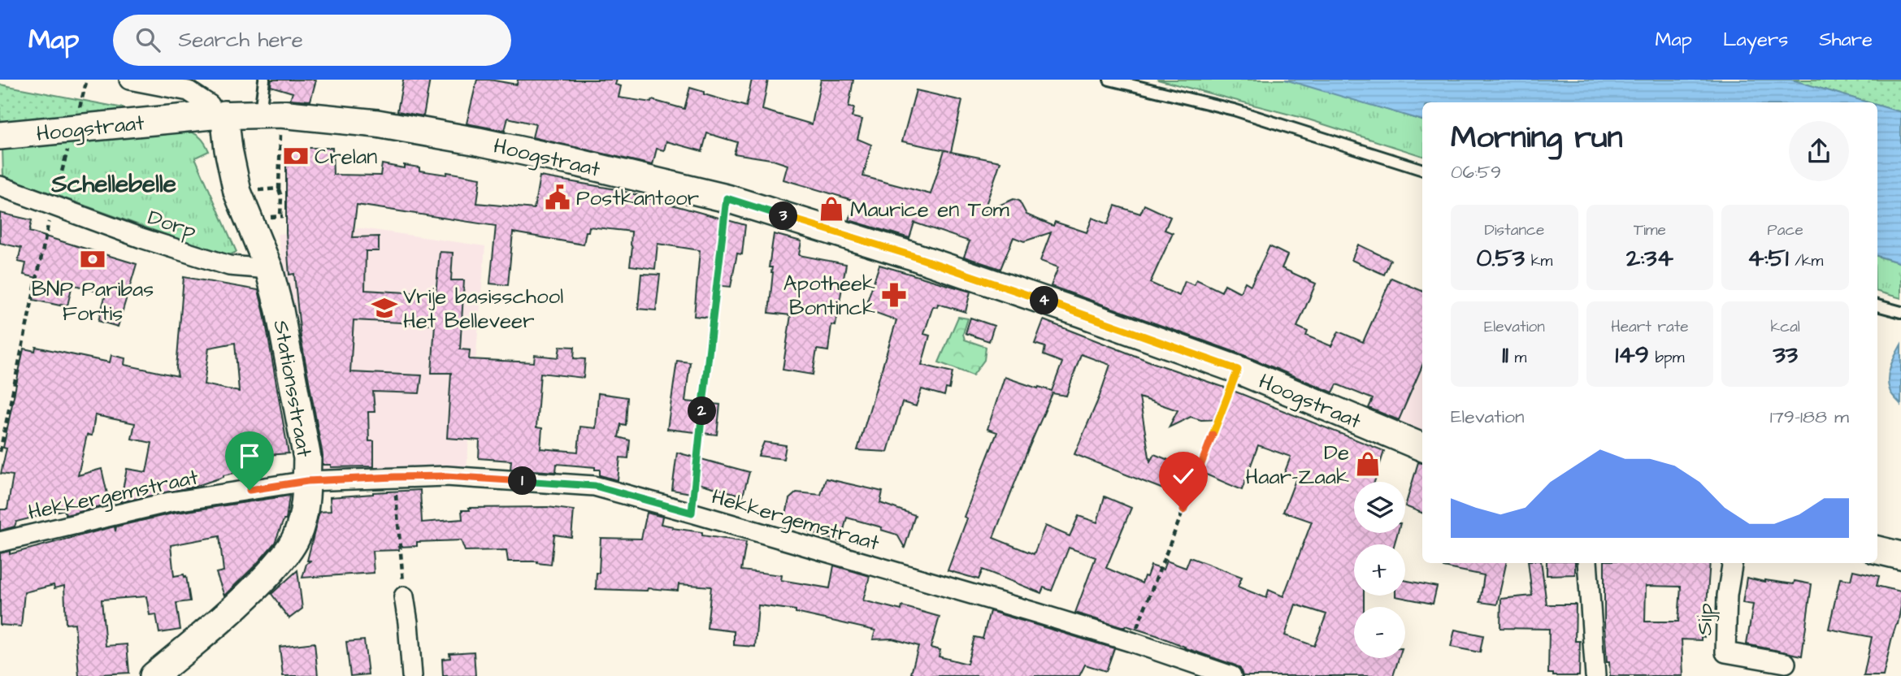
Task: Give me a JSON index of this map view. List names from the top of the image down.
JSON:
{
  "streets": {
    "main road": ["Hoogstraat", "Stationsstraat"],
    "street": ["Dorp", "Hekkergemstraat", "Sijp"]
  },
  "crossings": [
    ["Hoogstraat", "Stationsstraat"],
    ["Dorp", "Stationsstraat"],
    ["Stationsstraat", "Hekkergemstraat"]
  ],
  "districts": ["Schellebelle"],
  "places": {
    "bank": ["Crelan", "BNP Paribas Fortis"],
    "public building": ["Postkantoor"],
    "shop": ["Maurice en Tom", "De Haar-Zaak"],
    "pharmacy": ["Apotheek Bontinck"],
    "school or university": ["Vrije basisschool Het Belleveer"]
  },
  "page": {
    "header": "Map",
    "search": "Search here",
    "nav": ["Map", "Layers", "Share"],
    "heading": ["Morning run", "06:59"],
    "stats": [
      ["Distance", "0.53 km"],
      ["Time", "2:34"],
      ["Pace", "4:51 /km"],
      ["Elevation", "11 m"],
      ["Heart rate", "149 bpm"],
      ["kcal", "33"]
    ],
    "pins": [
      "3",
      "4",
      "2",
      "1"
    ],
    "chart": ["Elevation", "179–188 m"],
    "map_buttons": ["+", "−"]
  }
}
